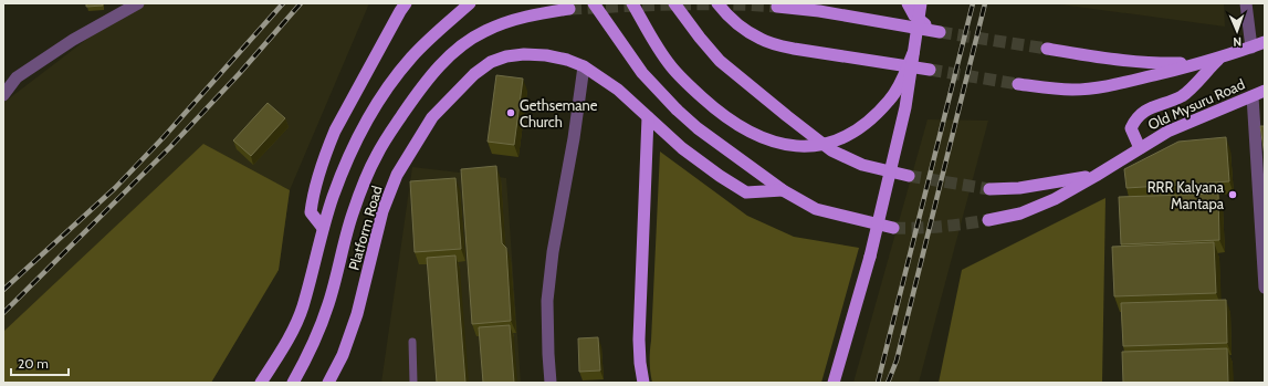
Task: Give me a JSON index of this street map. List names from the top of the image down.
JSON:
{
  "streets": {
    "main road": ["Old Mysuru Road", "Platform Road"]
  },
  "places": ["Gethsemane Church", "RRR Kalyana Mantapa"],
  "scale_bar": "20 m",
  "north": "bottom"
}
